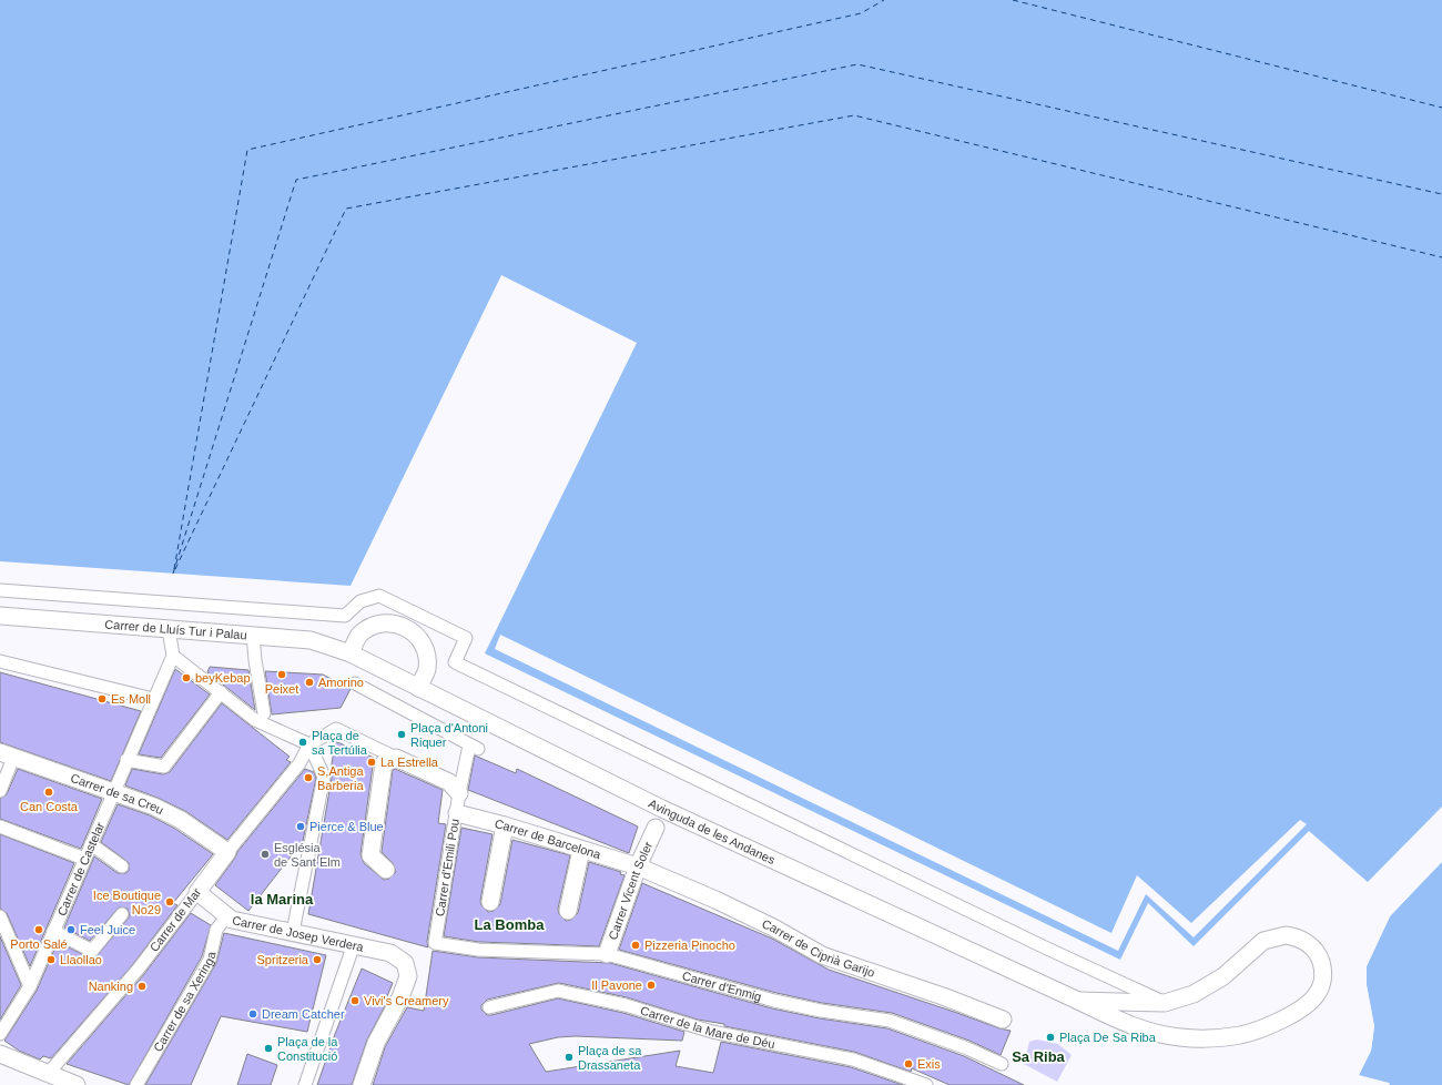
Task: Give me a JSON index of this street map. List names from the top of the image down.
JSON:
{
  "streets": {
    "street": [
      "Carrer de Lluís Tur i Palau",
      "Carrer de sa Creu",
      "Avinguda de les Andanes",
      "Carrer de Barcelona",
      "Carrer d'Emili Pou",
      "Carrer de Castelar",
      "Carrer Vicent Soler",
      "Carrer de Mar",
      "Carrer de Josep Verdera",
      "Carrer de Ciprià Garijo",
      "Carrer d'Enmig",
      "Carrer de sa Xeringa",
      "Carrer de la Mare de Déu"
    ]
  },
  "crossings": [
    ["Carrer de Lluís Tur i Palau", "Avinguda de les Andanes"],
    ["Carrer de sa Creu", "Carrer de Castelar"],
    ["Carrer de sa Creu", "Carrer de Mar"],
    ["Carrer de Barcelona", "Carrer d'Emili Pou"],
    ["Carrer de Barcelona", "Carrer Vicent Soler"],
    ["Carrer de Barcelona", "Carrer de Ciprià Garijo"],
    ["Carrer d'Emili Pou", "Carrer d'Enmig"],
    ["Carrer Vicent Soler", "Carrer de Ciprià Garijo"],
    ["Carrer Vicent Soler", "Carrer d'Enmig"],
    ["Carrer de Mar", "Carrer de Josep Verdera"],
    ["Carrer de Josep Verdera", "Carrer de sa Xeringa"]
  ],
  "districts": ["la Marina", "La Bomba", "Sa Riba"],
  "places": [
    "Peixet",
    "beyKebap",
    "Amorino",
    "Es Moll",
    "Plaça d'Antoni Riquer",
    "Plaça de sa Tertúlia",
    "La Estrella",
    "S,Antiga Barberia",
    "Can Costa",
    "Pierce & Blue",
    "Església de Sant Elm",
    "Ice Boutique No29",
    "Porto Salé",
    "Feel Juice",
    "Pizzeria Pinocho",
    "Llaollao",
    "Spritzeria",
    "Il Pavone",
    "Nanking",
    "Vivi's Creamery",
    "Dream Catcher",
    "Plaça De Sa Riba",
    "Plaça de la Constitució",
    "Plaça de sa Drassaneta",
    "Exis"
  ]
}
